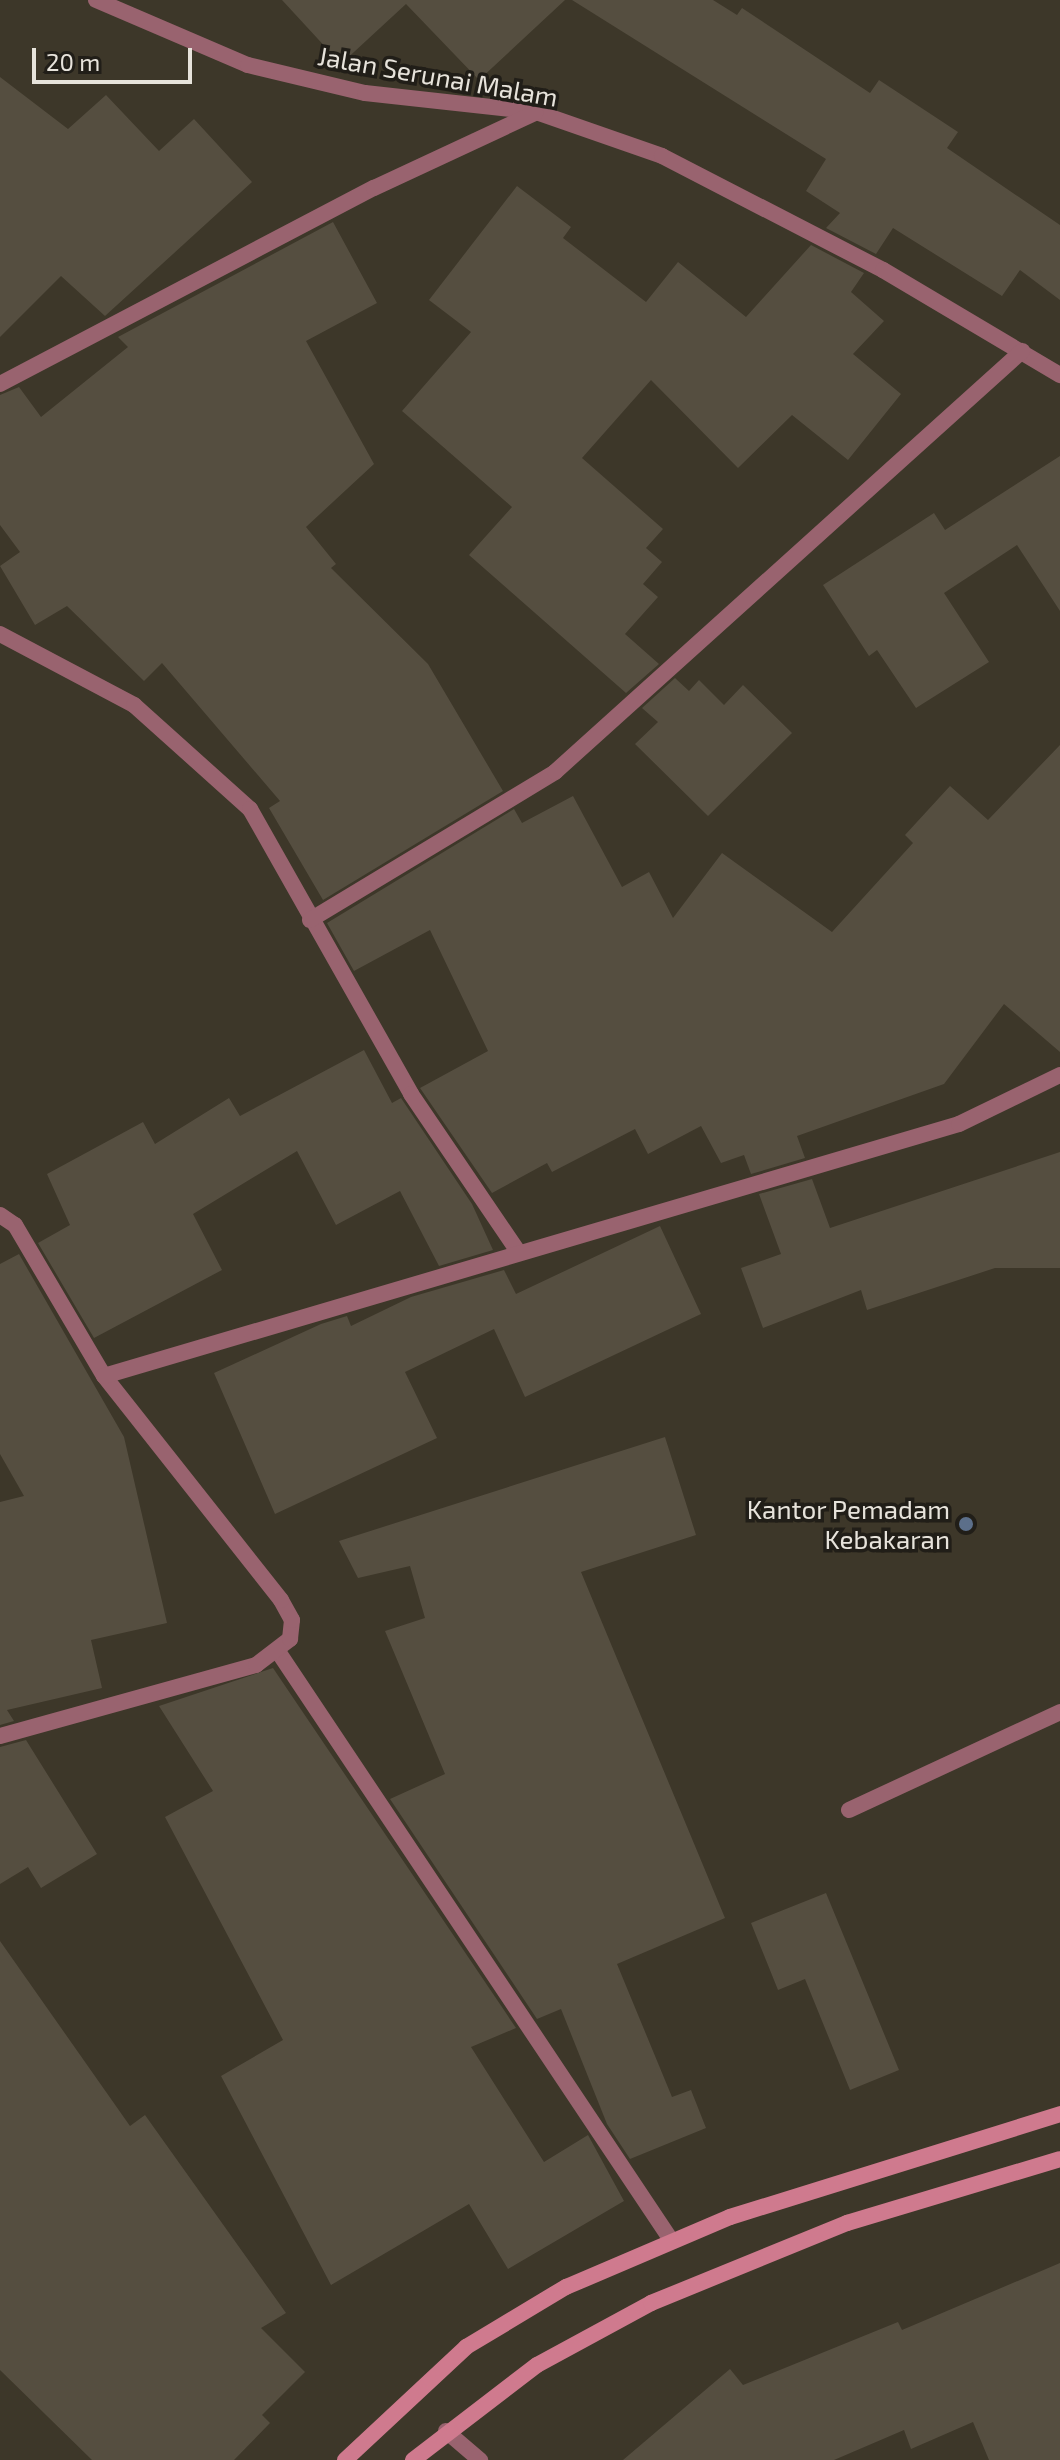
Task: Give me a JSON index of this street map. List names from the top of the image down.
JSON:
{
  "streets": {
    "street": ["Jalan Serunai Malam"]
  },
  "places": ["Kantor Pemadam Kebakaran"],
  "scale_bar": "20 m"
}
